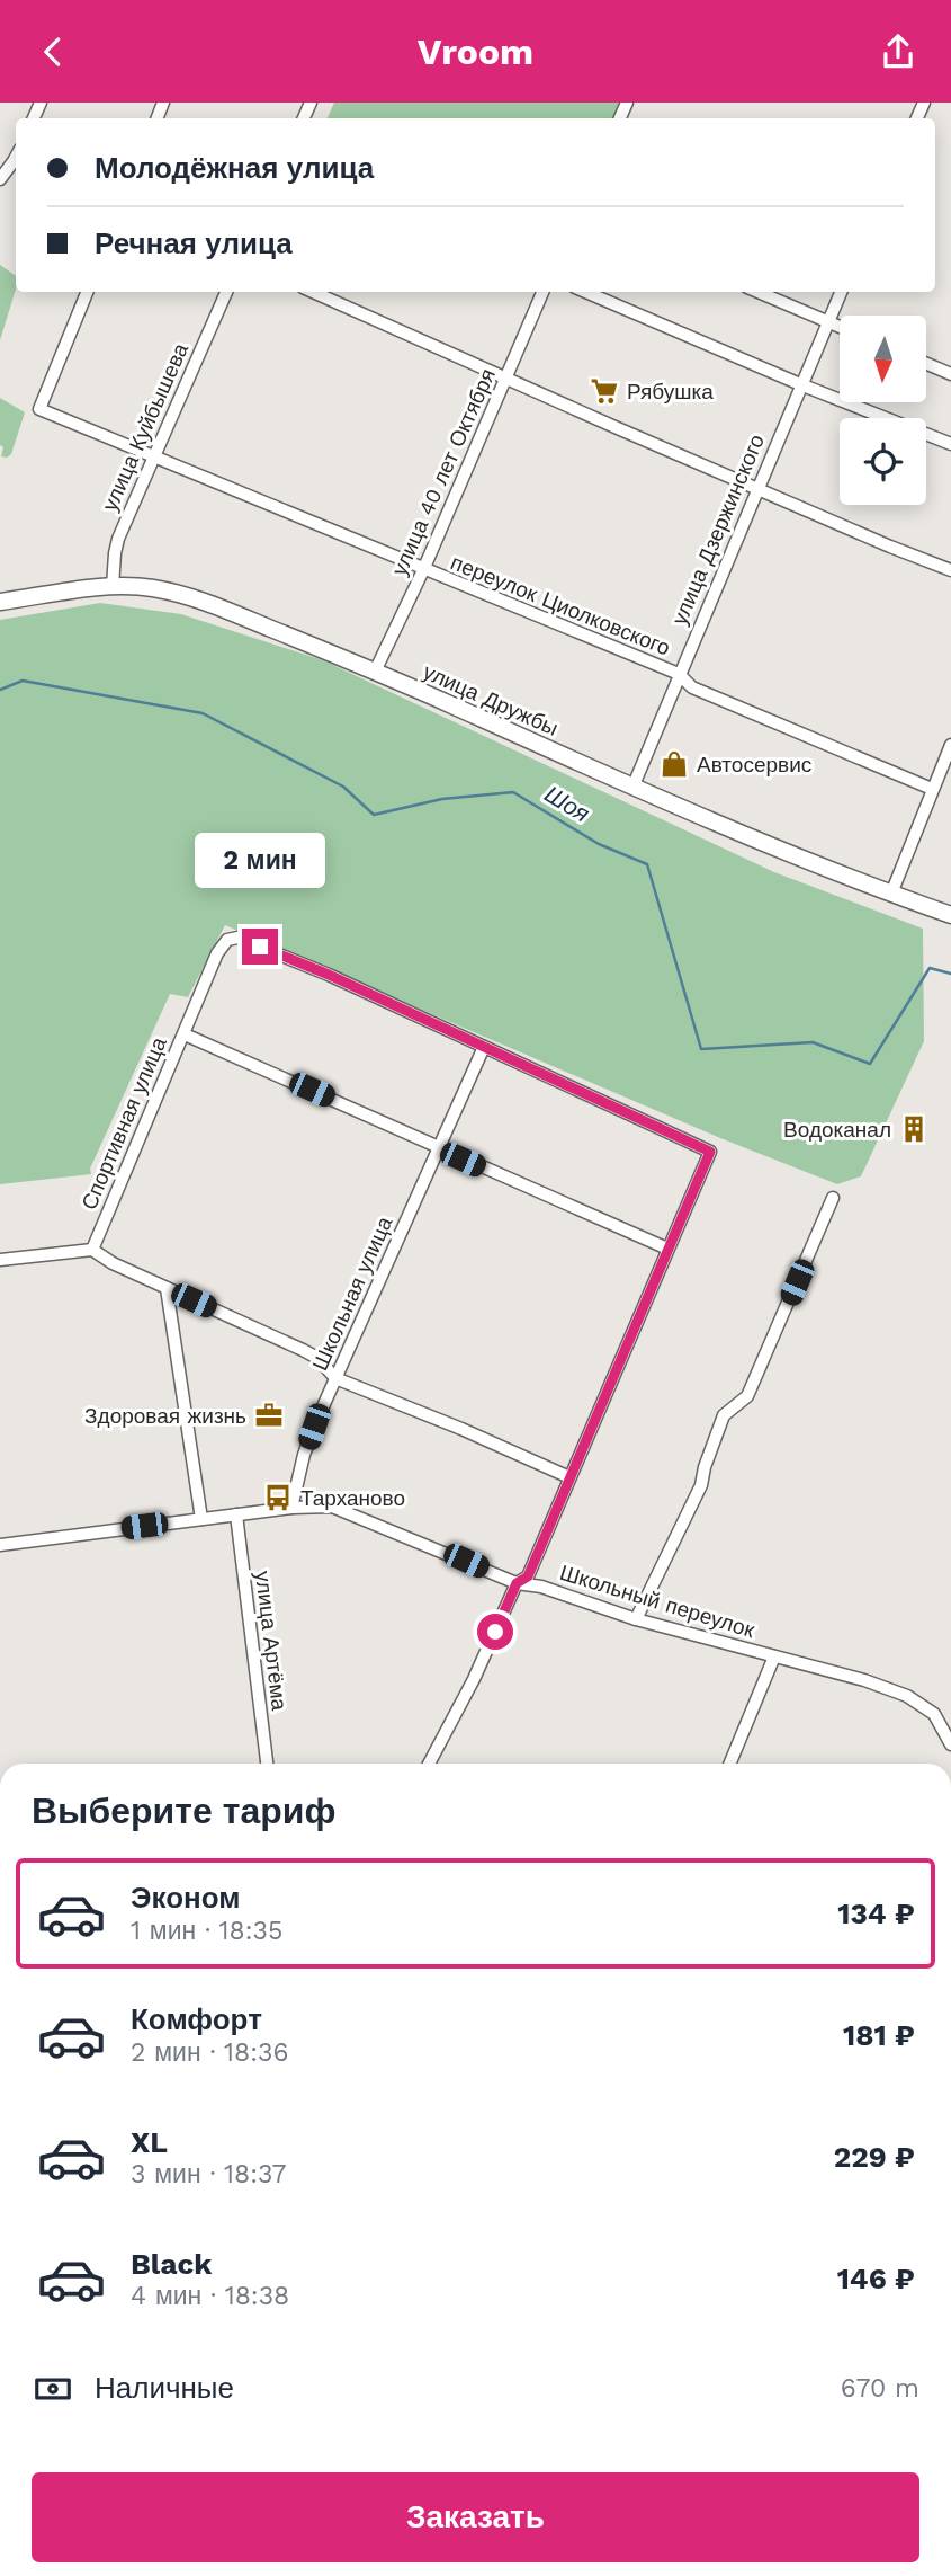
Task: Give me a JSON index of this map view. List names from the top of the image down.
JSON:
{
  "streets": {
    "main road": ["улица Дружбы"],
    "street": [
      "улица Куйбышева",
      "улица 40 лет Октября",
      "улица Дзержинского",
      "переулок Циолковского",
      "Спортивная улица",
      "Школьная улица",
      "Школьный переулок",
      "улица Артёма"
    ]
  },
  "crossings": [
    ["улица Куйбышева", "переулок Циолковского"],
    ["улица Куйбышева", "улица Дружбы"],
    ["улица 40 лет Октября", "переулок Циолковского"],
    ["улица 40 лет Октября", "улица Дружбы"],
    ["улица Дзержинского", "переулок Циолковского"],
    ["улица Дзержинского", "улица Дружбы"],
    ["Спортивная улица", "Школьная улица"],
    ["Школьная улица", "Школьный переулок"]
  ],
  "water": ["Шоя"],
  "places": {
    "supermarket": ["Рябушка"],
    "shop": ["Автосервис"],
    "building": ["Водоканал"],
    "office": ["Здоровая жизнь"],
    "bus stop": ["Тарханово"]
  },
  "north": "bottom",
  "page": {
    "header": "Vroom",
    "banner": ["Молодёжная улица", "Речная улица"],
    "bubble": "2 мин",
    "heading": "Выберите тариф",
    "list": [
      {
        "name": "Эконом",
        "note": "1 мин · 18:35",
        "value": "134 ₽"
      },
      {
        "name": "Комфорт",
        "note": "2 мин · 18:36",
        "value": "181 ₽"
      },
      {
        "name": "XL",
        "note": "3 мин · 18:37",
        "value": "229 ₽"
      },
      {
        "name": "Black",
        "note": "4 мин · 18:38",
        "value": "146 ₽"
      }
    ],
    "pay": ["Наличные", "670 m"],
    "buttons": "Заказать"
  }
}
